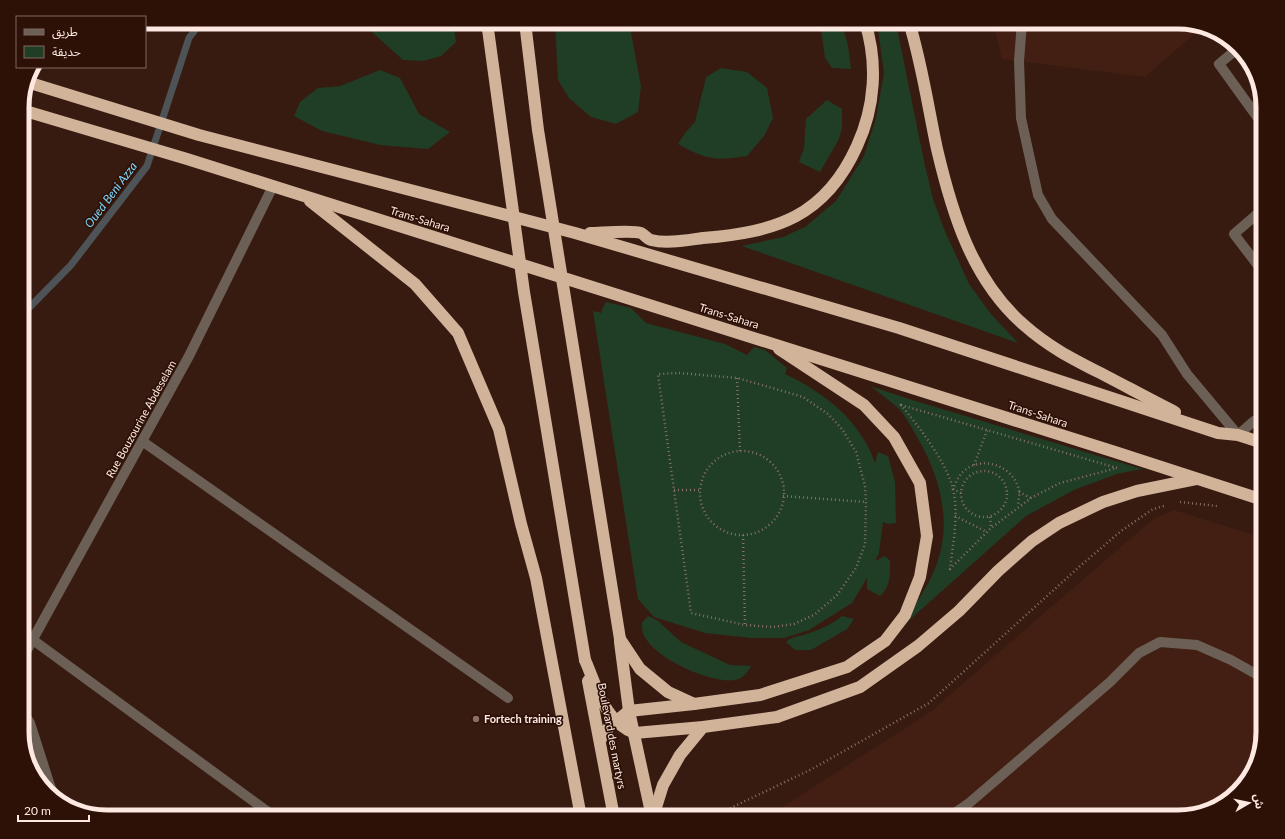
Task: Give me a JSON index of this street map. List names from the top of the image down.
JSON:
{
  "streets": {
    "highway": ["Trans-Sahara", "Boulevard des martyrs"],
    "street": ["Rue Bouzourine Abdeselam"]
  },
  "crossings": [
    ["Trans-Sahara", "Rue Bouzourine Abdeselam"]
  ],
  "water": ["Oued Beni Azza"],
  "places": ["Fortech training"],
  "legend": ["طريق", "حديقة"],
  "scale_bar": "20 m",
  "north": "right"
}
